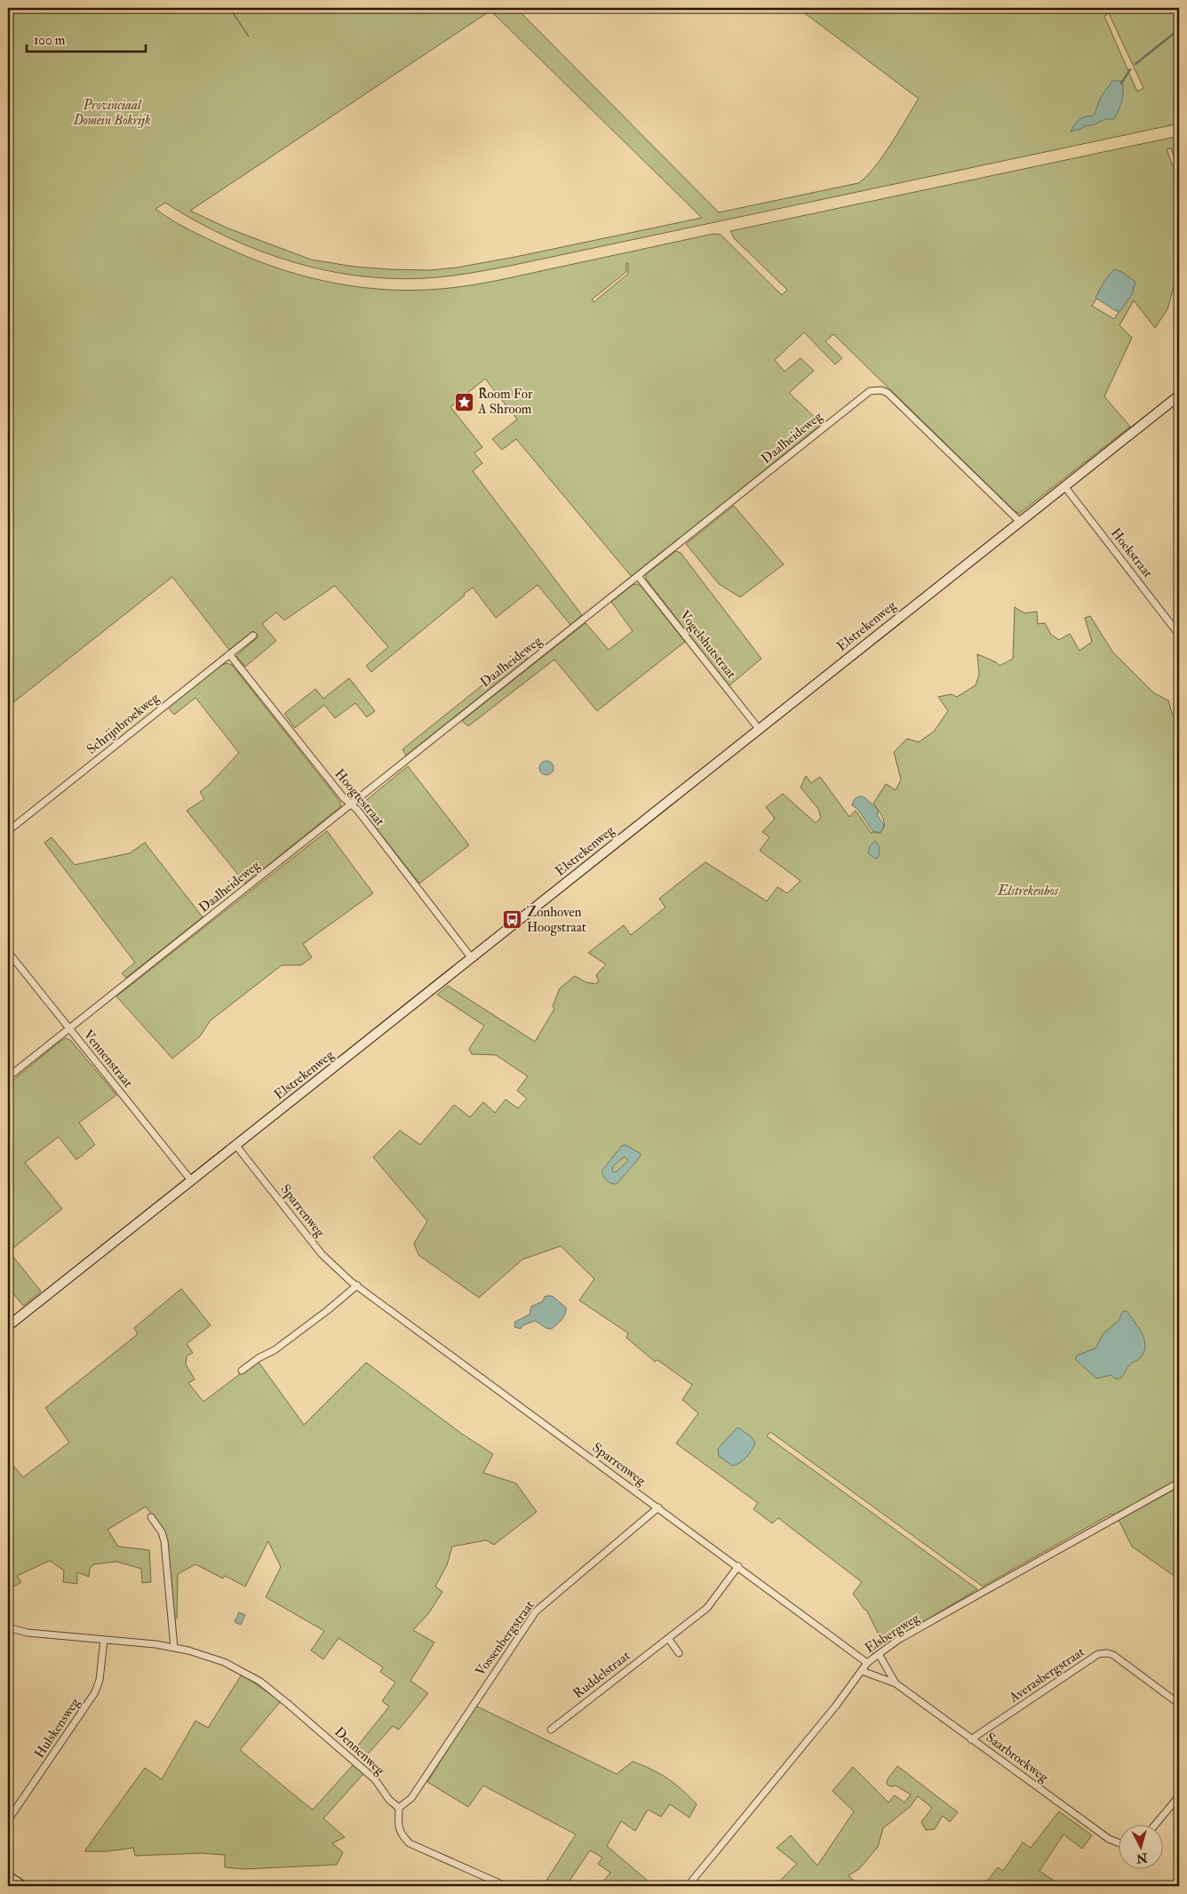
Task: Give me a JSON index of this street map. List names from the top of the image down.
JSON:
{
  "streets": {
    "street": [
      "Daalheideweg",
      "Hoekstraat",
      "Elstrekenweg",
      "Vogelshutstraat",
      "Schrijnbroekweg",
      "Hoogtestraat",
      "Vennenstraat",
      "Sparrenweg",
      "Elsbergweg",
      "Vossenbergstraat",
      "Ruddelstraat",
      "Averasbergstraat",
      "Hulskensweg",
      "Dennenweg",
      "Saarbroekweg"
    ]
  },
  "crossings": [
    ["Daalheideweg", "Elstrekenweg"],
    ["Daalheideweg", "Vogelshutstraat"],
    ["Daalheideweg", "Hoogtestraat"],
    ["Daalheideweg", "Vennenstraat"],
    ["Hoekstraat", "Elstrekenweg"],
    ["Elstrekenweg", "Vogelshutstraat"],
    ["Elstrekenweg", "Hoogtestraat"],
    ["Elstrekenweg", "Vennenstraat"],
    ["Elstrekenweg", "Sparrenweg"],
    ["Schrijnbroekweg", "Hoogtestraat"],
    ["Sparrenweg", "Elsbergweg"],
    ["Sparrenweg", "Vossenbergstraat"],
    ["Sparrenweg", "Ruddelstraat"],
    ["Elsbergweg", "Saarbroekweg"],
    ["Vossenbergstraat", "Dennenweg"],
    ["Averasbergstraat", "Saarbroekweg"],
    ["Hulskensweg", "Dennenweg"]
  ],
  "parks": ["Provinciaal Domein Bokrijk", "Elstrekenbos"],
  "places": {
    "place": ["Room For A Shroom"],
    "bus stop": ["Zonhoven Hoogstraat"]
  },
  "scale_bar": "100 m",
  "north": "bottom"
}
